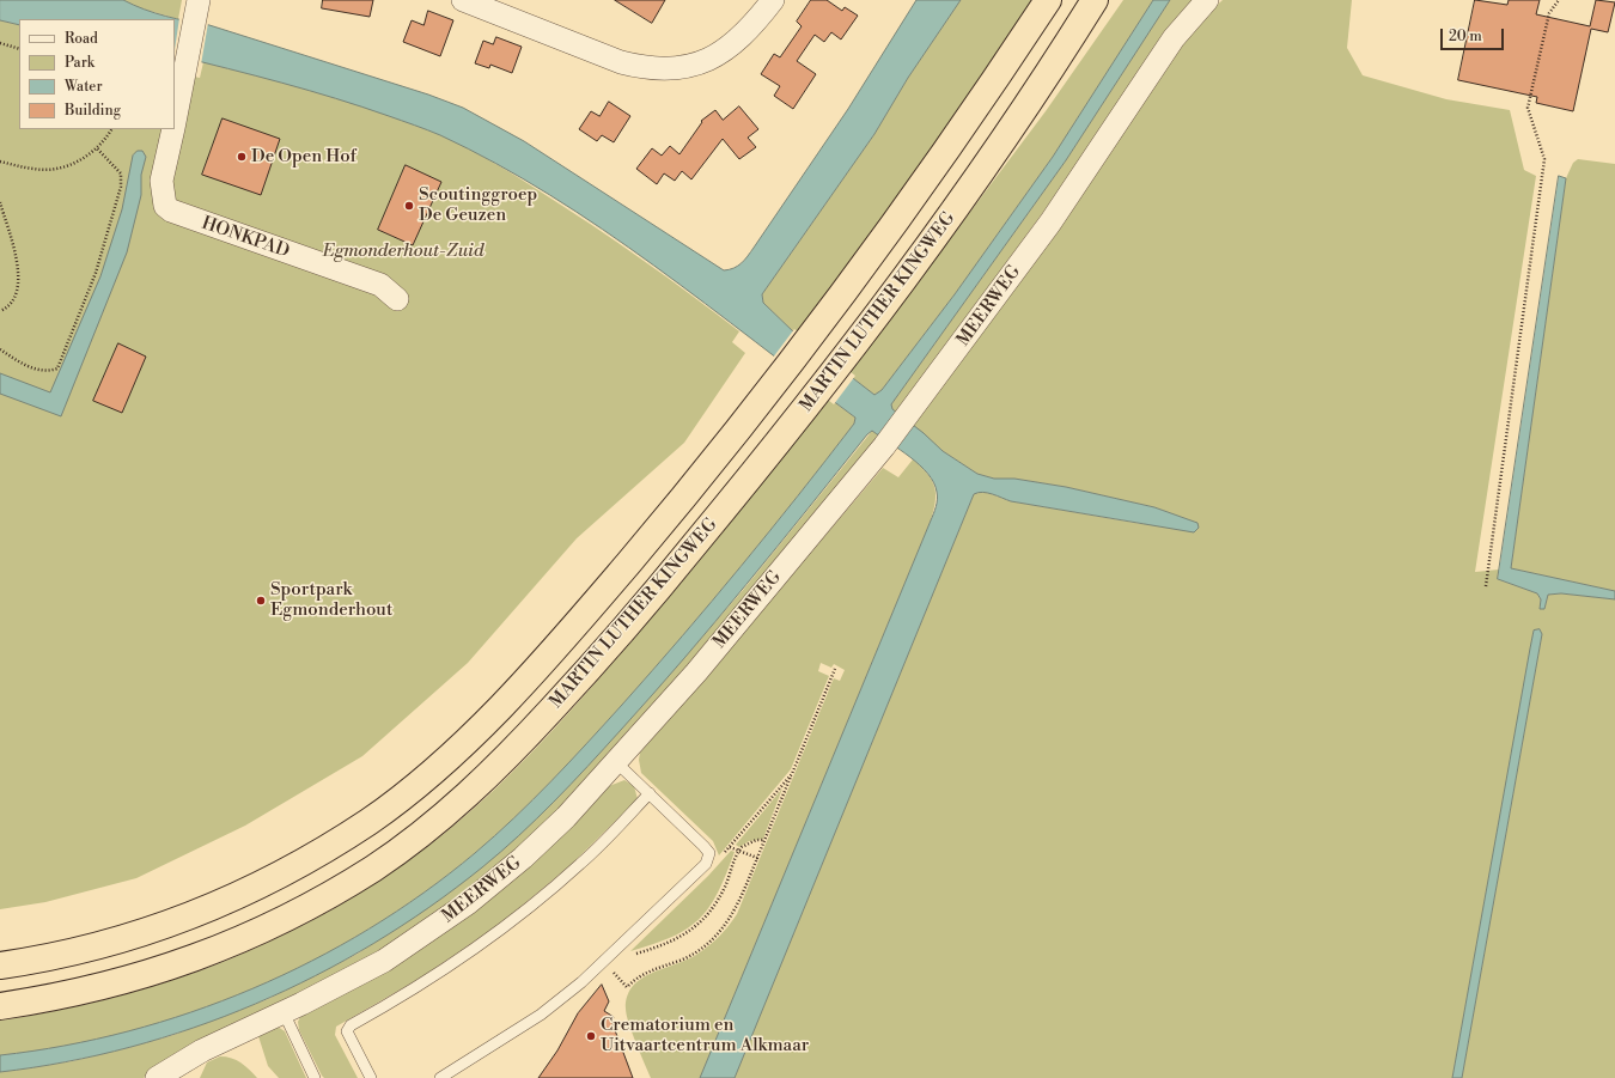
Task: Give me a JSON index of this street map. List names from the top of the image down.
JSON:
{
  "streets": {
    "highway": ["MARTIN LUTHER KINGWEG"],
    "street": ["HONKPAD", "MEERWEG"]
  },
  "parks": ["Egmonderhout-Zuid"],
  "places": [
    "De Open Hof",
    "Scoutinggroep De Geuzen",
    "Sportpark Egmonderhout",
    "Crematorium en Uitvaartcentrum Alkmaar"
  ],
  "legend": [
    "Road",
    "Park",
    "Water",
    "Building"
  ],
  "scale_bar": "20 m"
}
